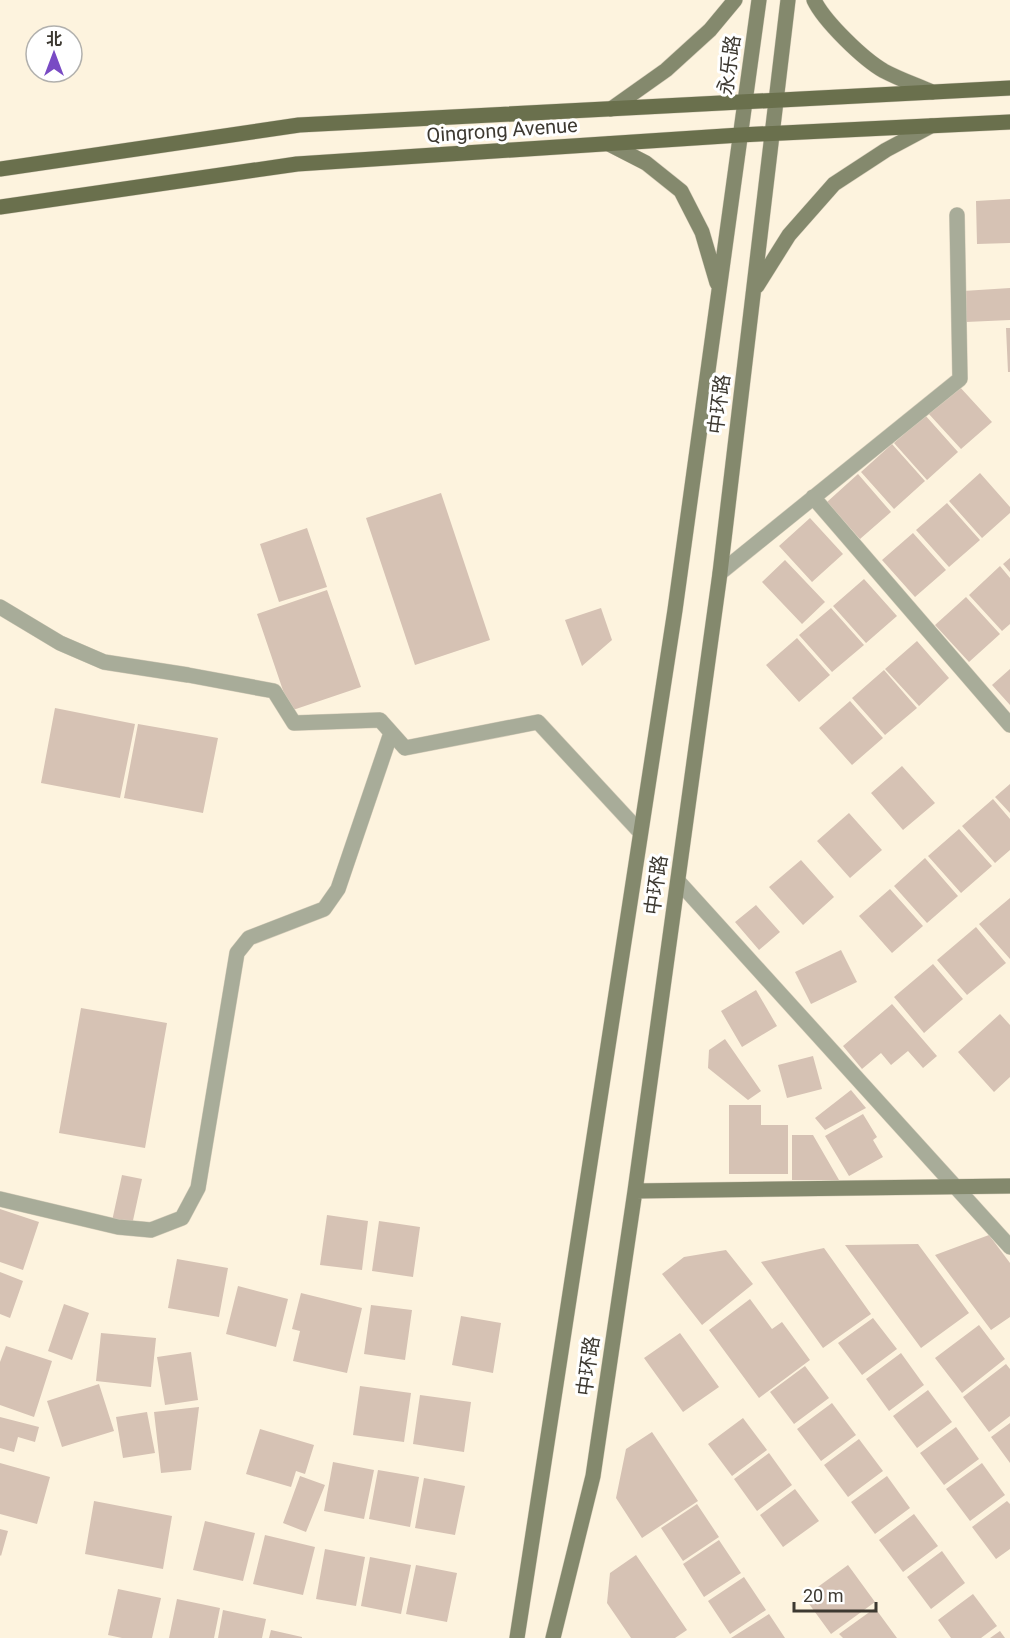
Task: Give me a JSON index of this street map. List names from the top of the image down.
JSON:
{
  "streets": {
    "main road": ["Qingrong Avenue"],
    "street": ["永乐路", "中环路"]
  },
  "crossings": [
    ["永乐路", "Qingrong Avenue"],
    ["永乐路", "中环路"],
    ["Qingrong Avenue", "中环路"]
  ],
  "scale_bar": "20 m",
  "north": "top"
}
